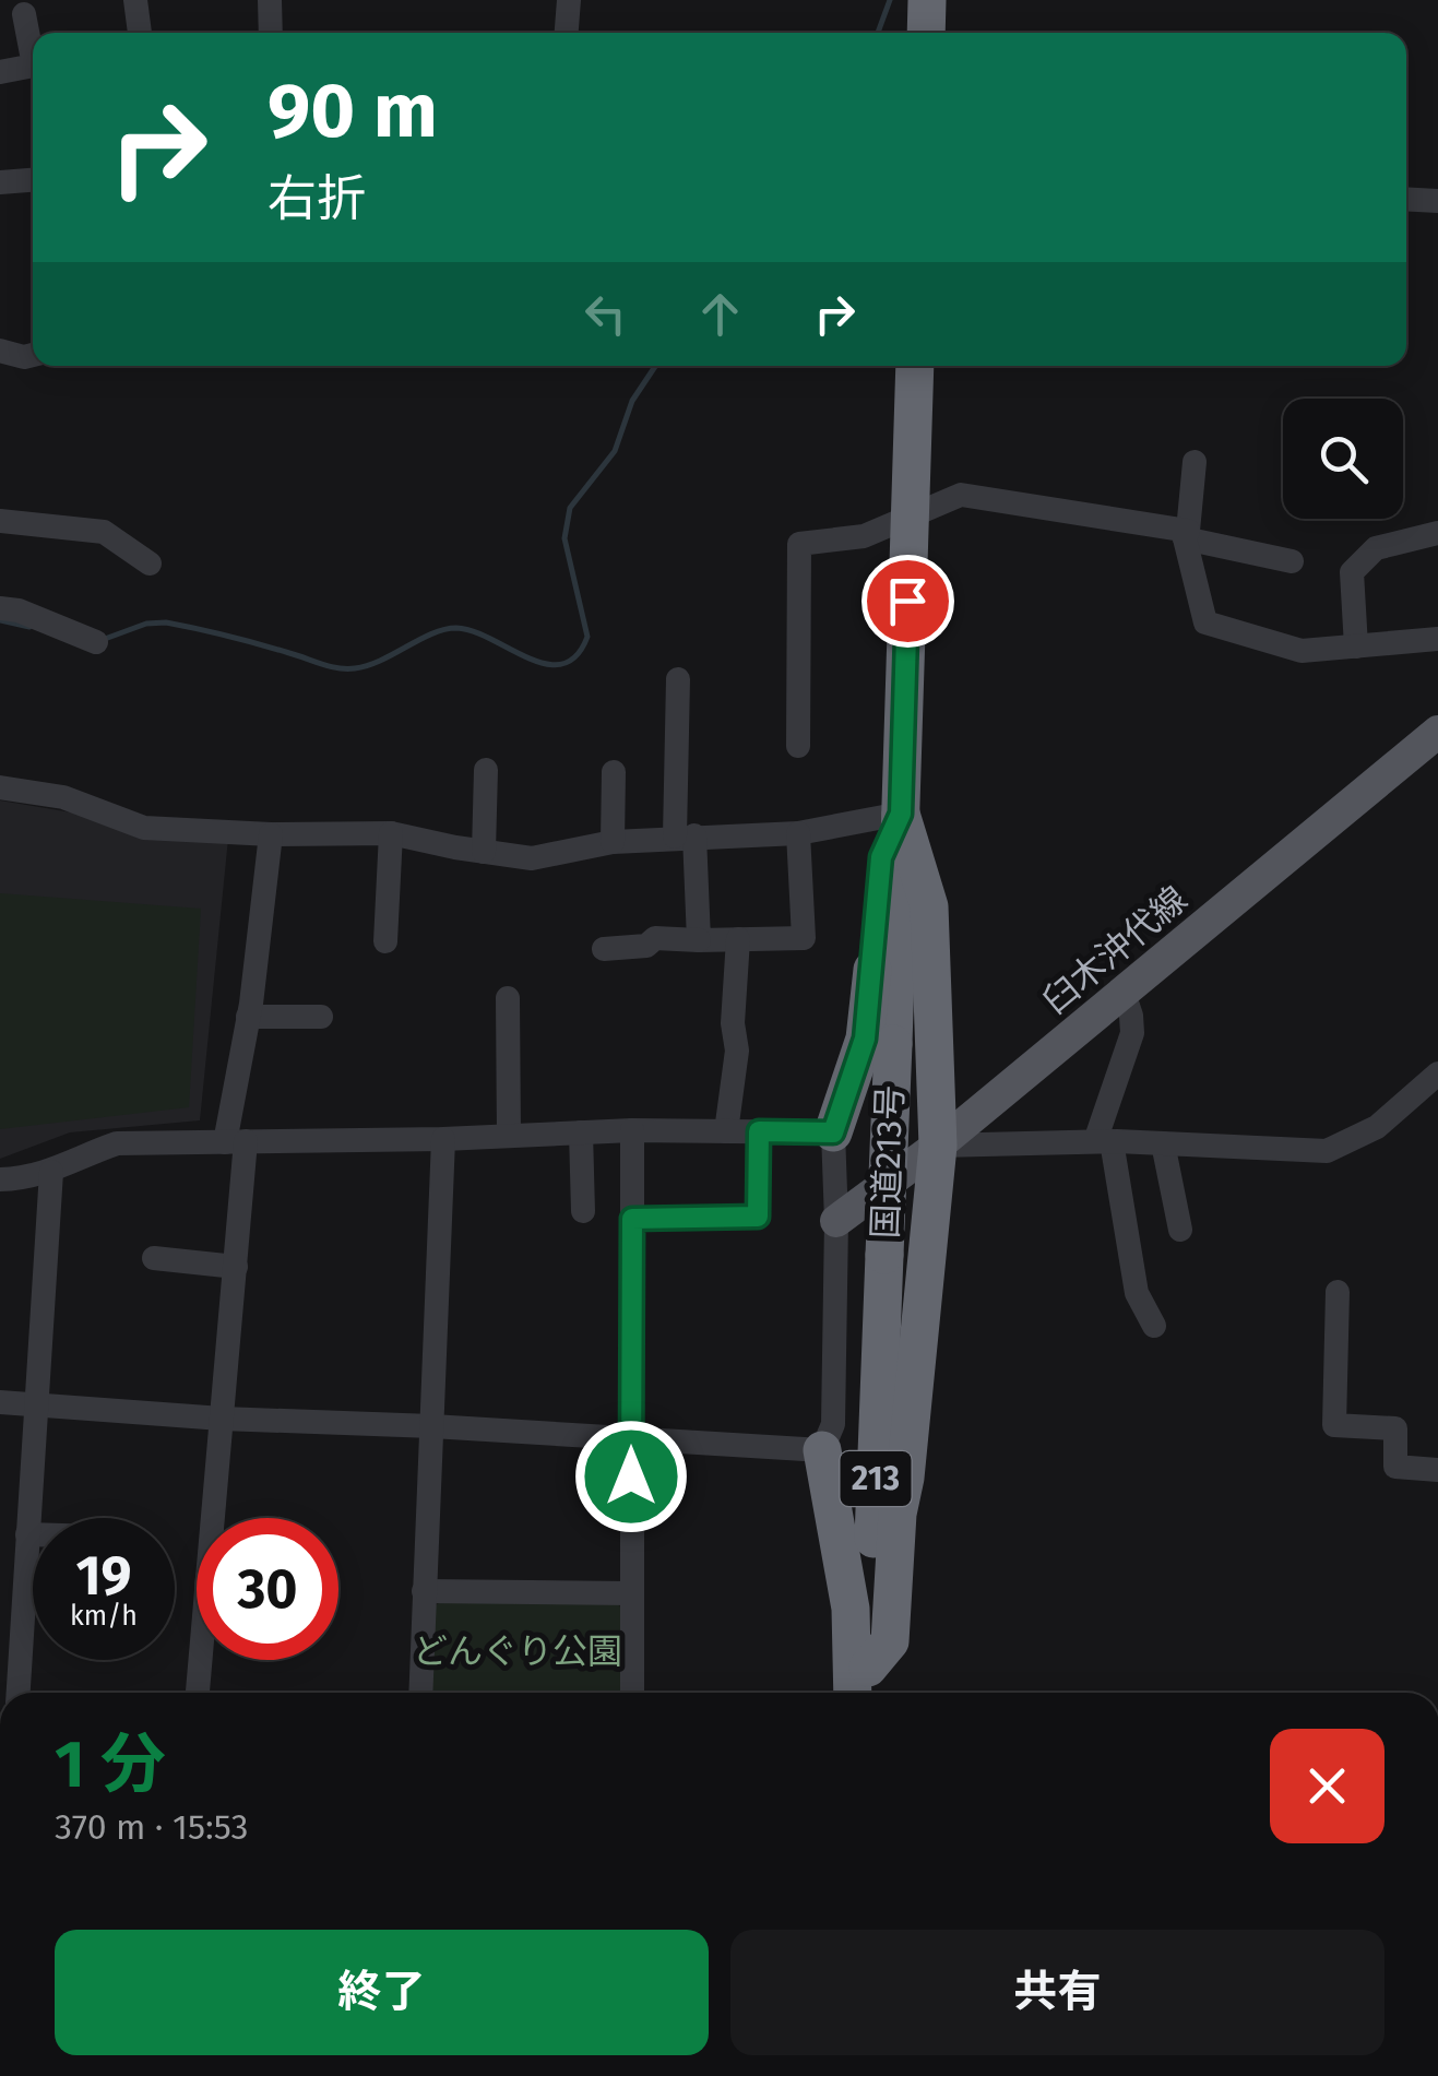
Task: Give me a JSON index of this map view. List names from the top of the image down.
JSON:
{
  "streets": {
    "highway": ["国道213号", "213"],
    "main road": ["臼木沖代線"]
  },
  "parks": ["どんぐり公園"],
  "page": {
    "turn": ["90 m", "右折"],
    "speed": "19 km/h",
    "limit": "30",
    "heading": ["1 分", "370 m · 15:53"],
    "buttons": ["終了", "共有"]
  }
}
